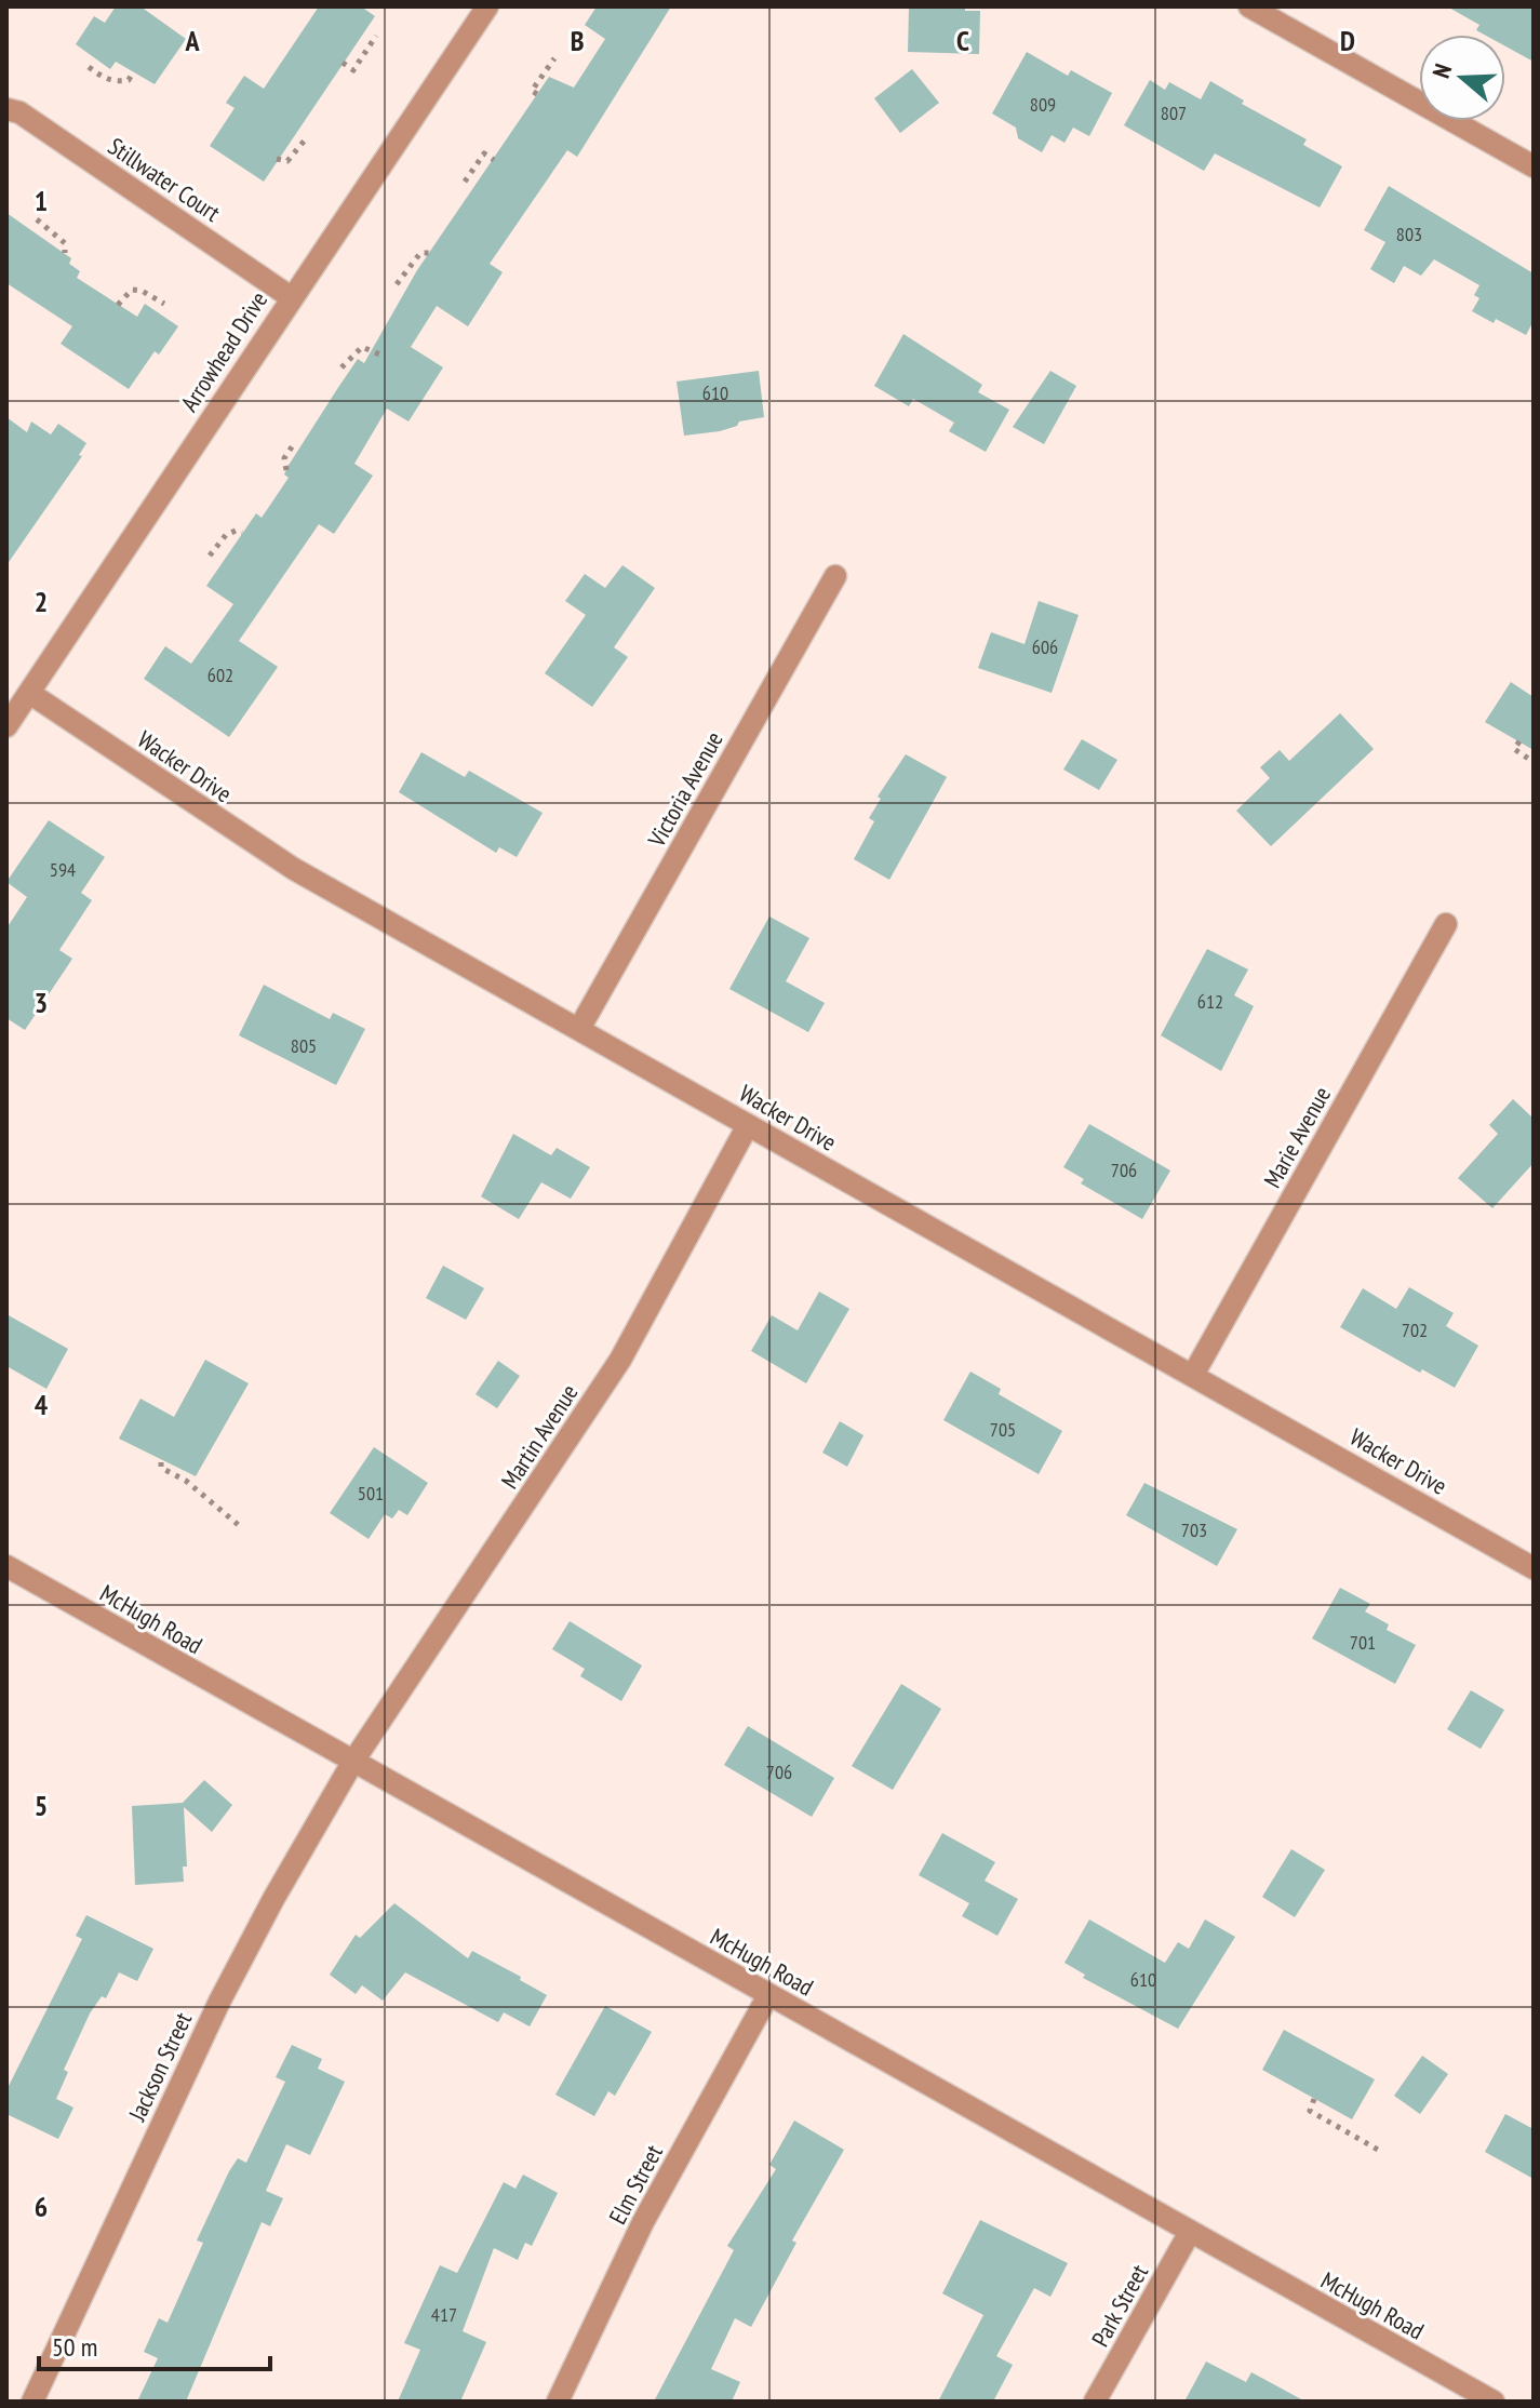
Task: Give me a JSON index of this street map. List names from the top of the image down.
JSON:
{
  "streets": {
    "street": [
      "Stillwater Court",
      "Arrowhead Drive",
      "Wacker Drive",
      "Victoria Avenue",
      "Marie Avenue",
      "Martin Avenue",
      "McHugh Road",
      "Jackson Street",
      "Elm Street",
      "Park Street"
    ]
  },
  "crossings": [
    ["Stillwater Court", "Arrowhead Drive"],
    ["Arrowhead Drive", "Wacker Drive"],
    ["Wacker Drive", "Victoria Avenue"],
    ["Wacker Drive", "Marie Avenue"],
    ["Wacker Drive", "Martin Avenue"],
    ["Martin Avenue", "McHugh Road"],
    ["Martin Avenue", "Jackson Street"],
    ["McHugh Road", "Jackson Street"],
    ["McHugh Road", "Elm Street"],
    ["McHugh Road", "Park Street"]
  ],
  "house_numbers": [
    "809",
    "807",
    "803",
    "610",
    "606",
    "602",
    "594",
    "612",
    "805",
    "706",
    "702",
    "705",
    "501",
    "703",
    "701",
    "706",
    "610",
    "417"
  ],
  "scale_bar": "50 m",
  "north": "left",
  "grid": {
    "columns": [
      "A",
      "B",
      "C",
      "D"
    ],
    "rows": [
      "1",
      "2",
      "3",
      "4",
      "5",
      "6"
    ]
  }
}
